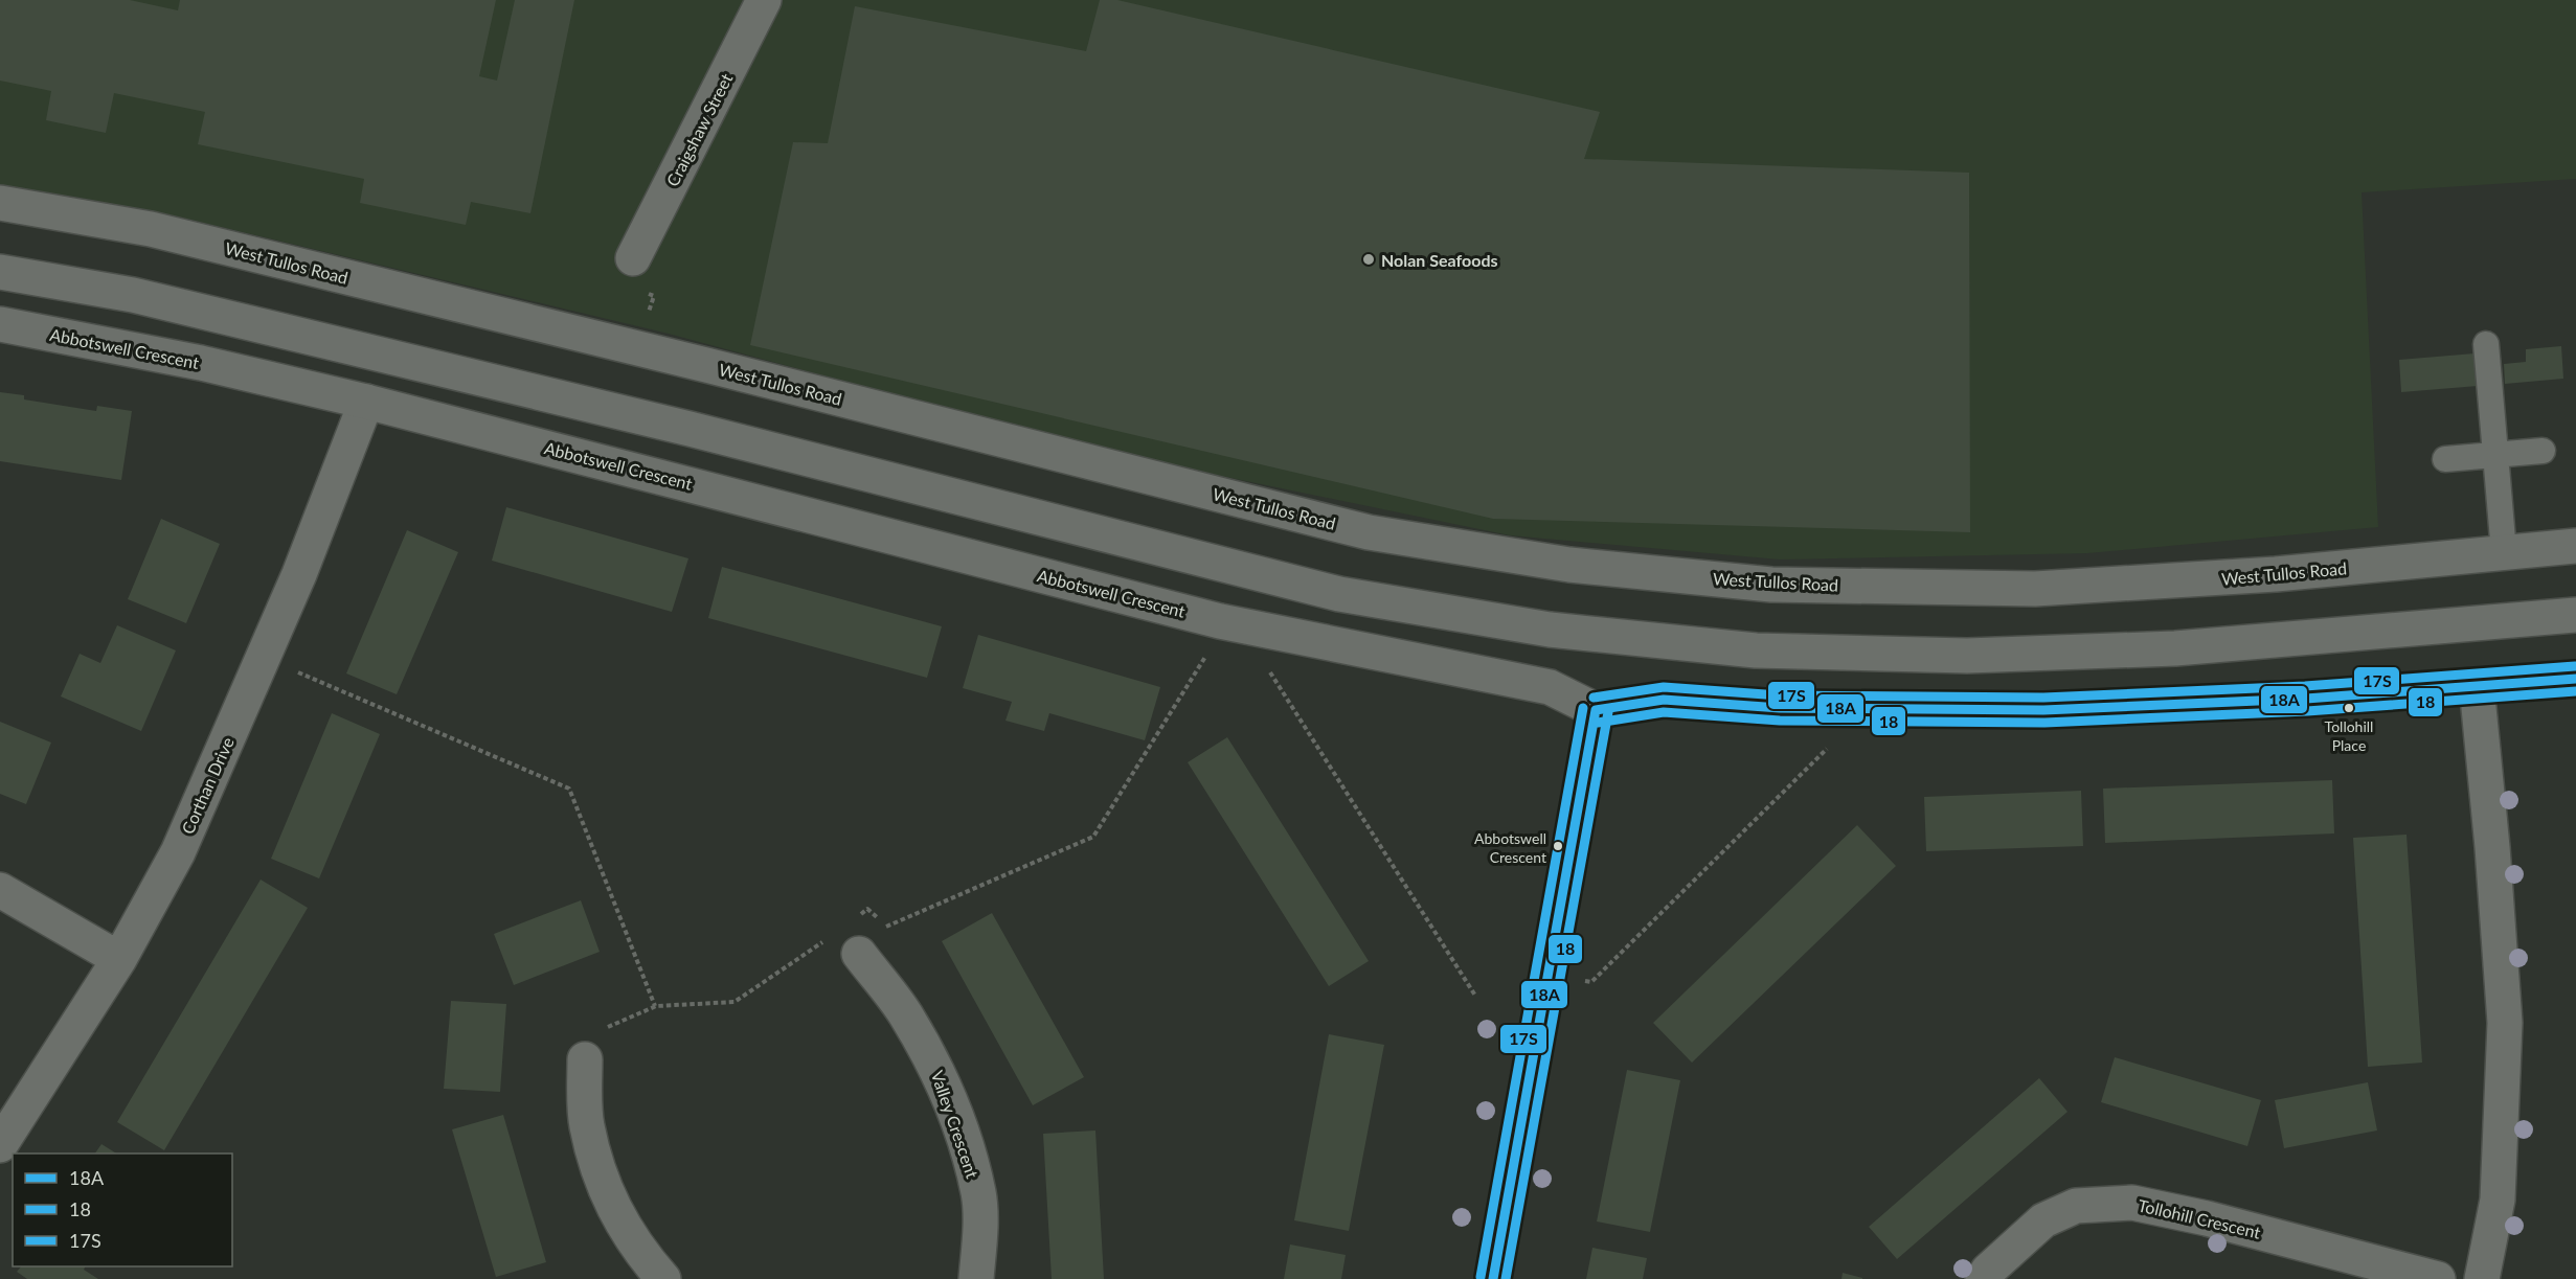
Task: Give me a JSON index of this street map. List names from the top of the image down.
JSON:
{
  "streets": {
    "street": [
      "Craigshaw Street",
      "West Tullos Road",
      "Abbotswell Crescent",
      "Corthan Drive",
      "Valley Crescent",
      "Tollohill Crescent"
    ]
  },
  "crossings": [
    ["Abbotswell Crescent", "Corthan Drive"]
  ],
  "places": ["Nolan Seafoods", "Tollohill Place", "Abbotswell Crescent"],
  "lines": ["transit line 17S", "transit line 18A", "transit line 18"],
  "legend": ["18A", "18", "17S"]
}
